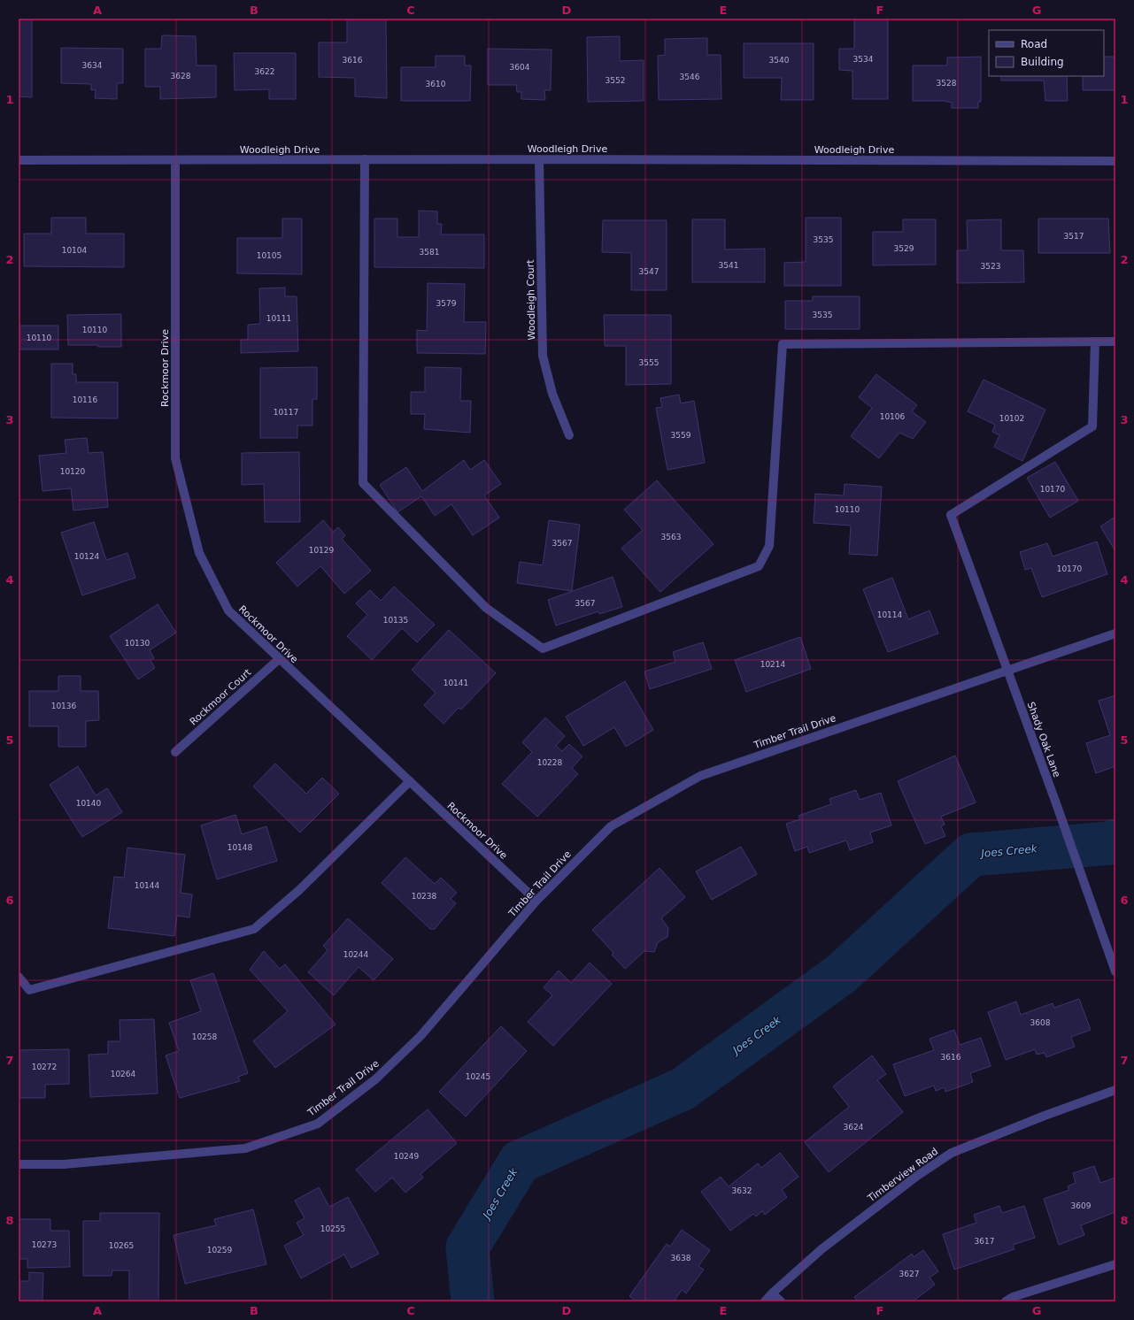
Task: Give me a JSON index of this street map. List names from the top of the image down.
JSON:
{
  "streets": {
    "street": [
      "Woodleigh Drive",
      "Woodleigh Court",
      "Rockmoor Drive",
      "Rockmoor Court",
      "Timber Trail Drive",
      "Shady Oak Lane",
      "Timberview Road"
    ]
  },
  "crossings": [
    ["Woodleigh Drive", "Woodleigh Court"],
    ["Woodleigh Drive", "Rockmoor Drive"],
    ["Rockmoor Drive", "Rockmoor Court"],
    ["Rockmoor Drive", "Timber Trail Drive"],
    ["Timber Trail Drive", "Shady Oak Lane"]
  ],
  "water": ["Joes Creek"],
  "house_numbers": [
    "3534",
    "3616",
    "3540",
    "3634",
    "3604",
    "3622",
    "3628",
    "3546",
    "3552",
    "3528",
    "3610",
    "3517",
    "3535",
    "3529",
    "10104",
    "3581",
    "10105",
    "3541",
    "3523",
    "3547",
    "3579",
    "3535",
    "10111",
    "10110",
    "10110",
    "3555",
    "10116",
    "10117",
    "10106",
    "10102",
    "3559",
    "10120",
    "10170",
    "10110",
    "3563",
    "3567",
    "10129",
    "10124",
    "10170",
    "3567",
    "10114",
    "10135",
    "10130",
    "10214",
    "10141",
    "10136",
    "10228",
    "10140",
    "10148",
    "10144",
    "10238",
    "10244",
    "3608",
    "10258",
    "3616",
    "10272",
    "10264",
    "10245",
    "3624",
    "10249",
    "3632",
    "3609",
    "10255",
    "3617",
    "10273",
    "10265",
    "10259",
    "3638",
    "3627"
  ],
  "legend": ["Road", "Building"],
  "grid": {
    "columns": [
      "A",
      "B",
      "C",
      "D",
      "E",
      "F",
      "G"
    ],
    "rows": [
      "1",
      "2",
      "3",
      "4",
      "5",
      "6",
      "7",
      "8"
    ]
  }
}
